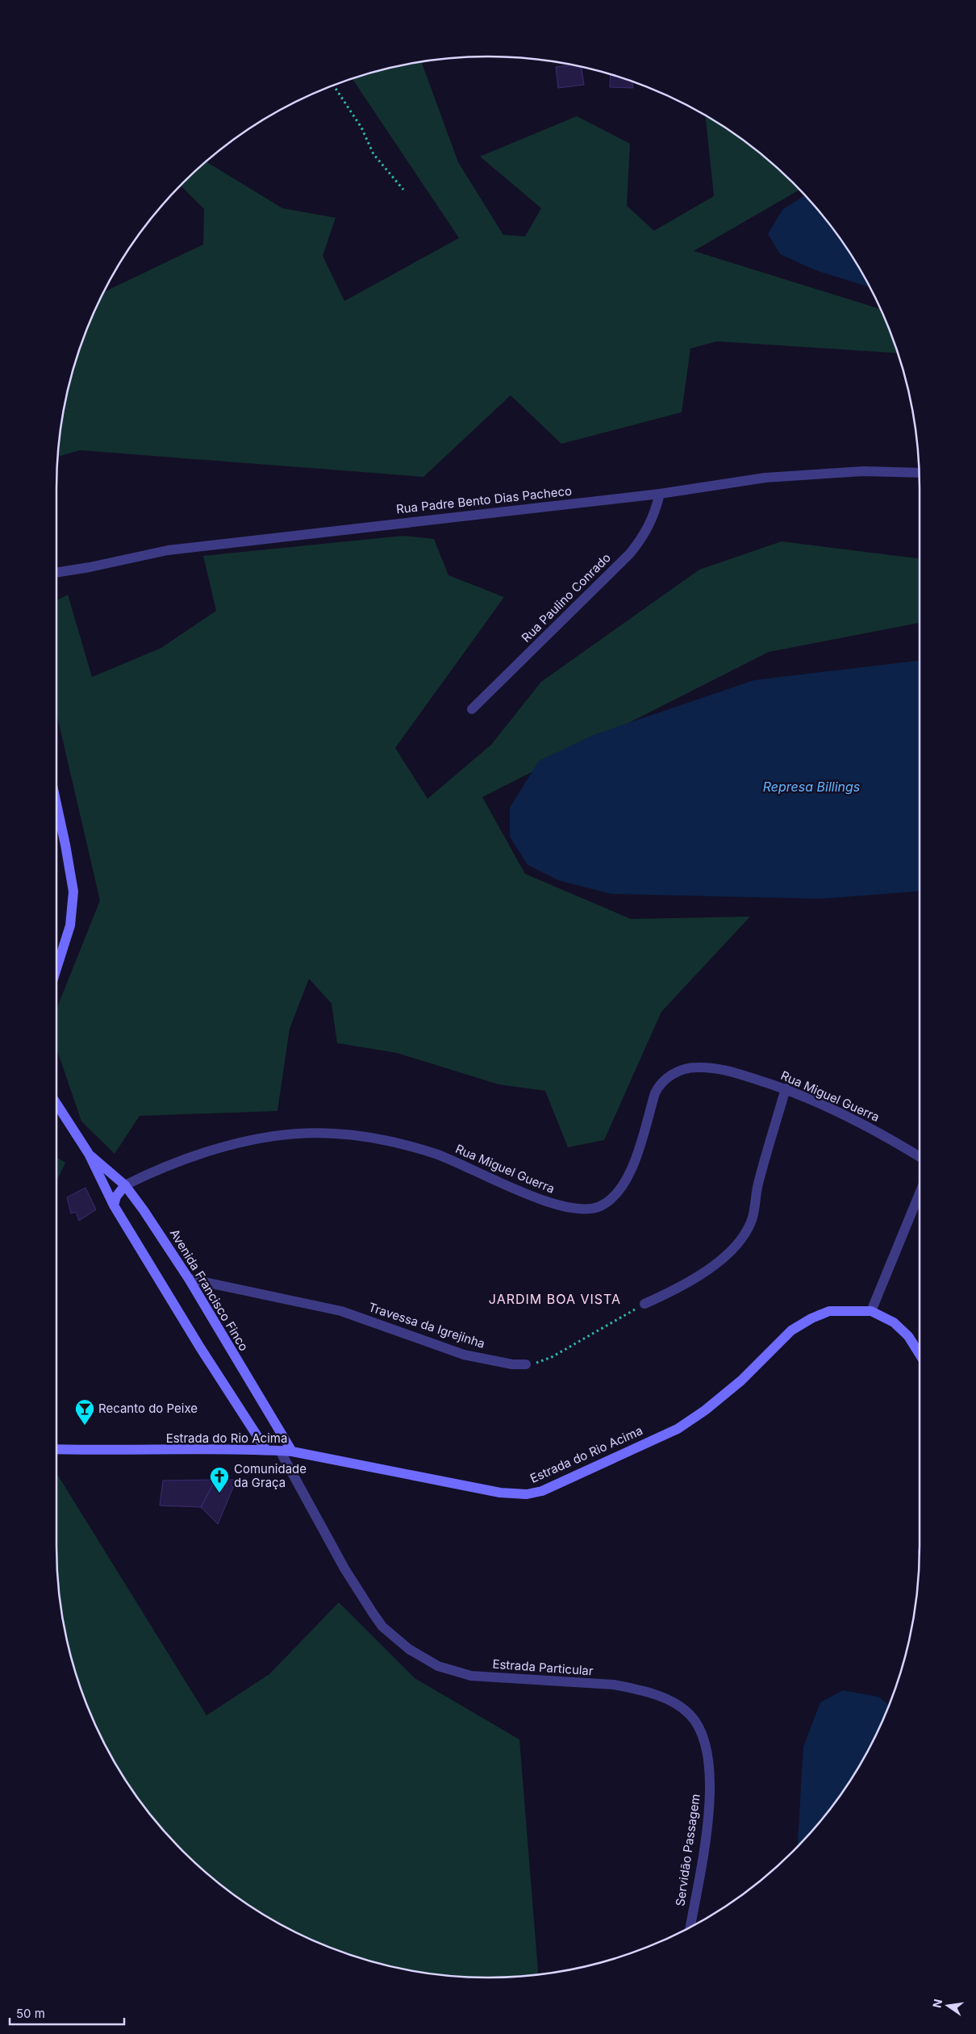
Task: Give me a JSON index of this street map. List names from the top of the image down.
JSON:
{
  "streets": {
    "street": [
      "Rua Padre Bento Dias Pacheco",
      "Rua Paulino Conrado",
      "Rua Miguel Guerra",
      "Avenida Francisco Finco",
      "Travessa da Igrejinha",
      "Estrada do Rio Acima",
      "Estrada Particular",
      "Servidão Passagem"
    ]
  },
  "crossings": [
    ["Rua Padre Bento Dias Pacheco", "Rua Paulino Conrado"],
    ["Rua Miguel Guerra", "Avenida Francisco Finco"],
    ["Avenida Francisco Finco", "Travessa da Igrejinha"],
    ["Avenida Francisco Finco", "Estrada do Rio Acima"],
    ["Estrada do Rio Acima", "Estrada Particular"],
    ["Estrada Particular", "Servidão Passagem"]
  ],
  "districts": ["JARDIM BOA VISTA"],
  "water": ["Represa Billings"],
  "places": {
    "bar": ["Recanto do Peixe"],
    "church": ["Comunidade da Graça"]
  },
  "scale_bar": "50 m",
  "north": "left"
}
